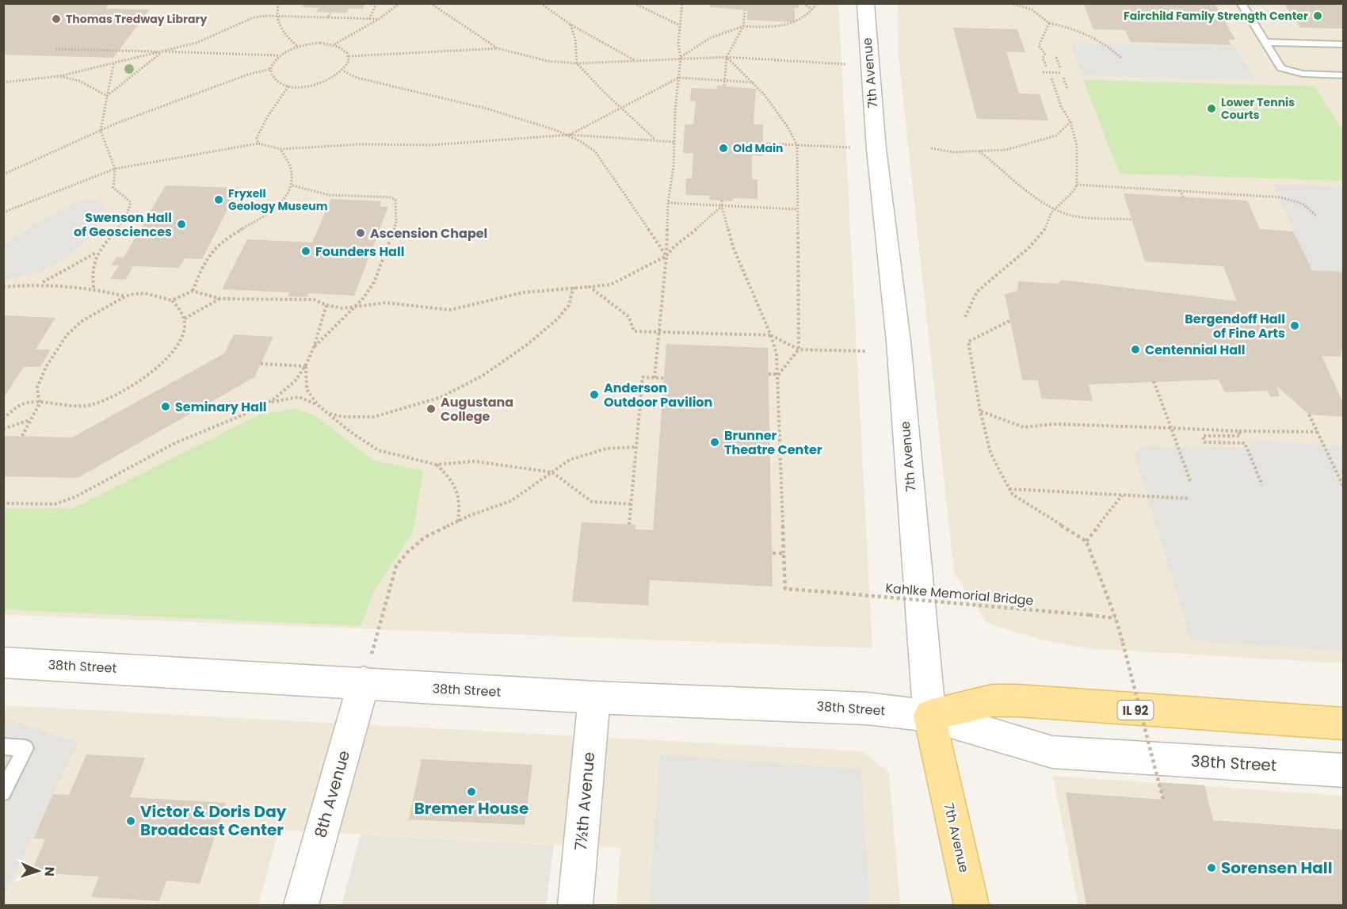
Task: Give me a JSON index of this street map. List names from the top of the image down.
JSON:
{
  "streets": {
    "main road": ["7th Avenue", "38th Street", "IL 92"],
    "street": ["8th Avenue", "7½th Avenue"],
    "path": ["Kahlke Memorial Bridge"]
  },
  "crossings": [
    ["7th Avenue", "38th Street"],
    ["38th Street", "8th Avenue"],
    ["38th Street", "7½th Avenue"]
  ],
  "places": [
    "Fairchild Family Strength Center",
    "Thomas Tredway Library",
    "Lower Tennis Courts",
    "Old Main",
    "Fryxell Geology Museum",
    "Swenson Hall of Geosciences",
    "Ascension Chapel",
    "Founders Hall",
    "Bergendoff Hall of Fine Arts",
    "Centennial Hall",
    "Anderson Outdoor Pavilion",
    "Seminary Hall",
    "Augustana College",
    "Brunner Theatre Center",
    "Bremer House",
    "Victor & Doris Day Broadcast Center",
    "Sorensen Hall"
  ],
  "north": "right"
}
